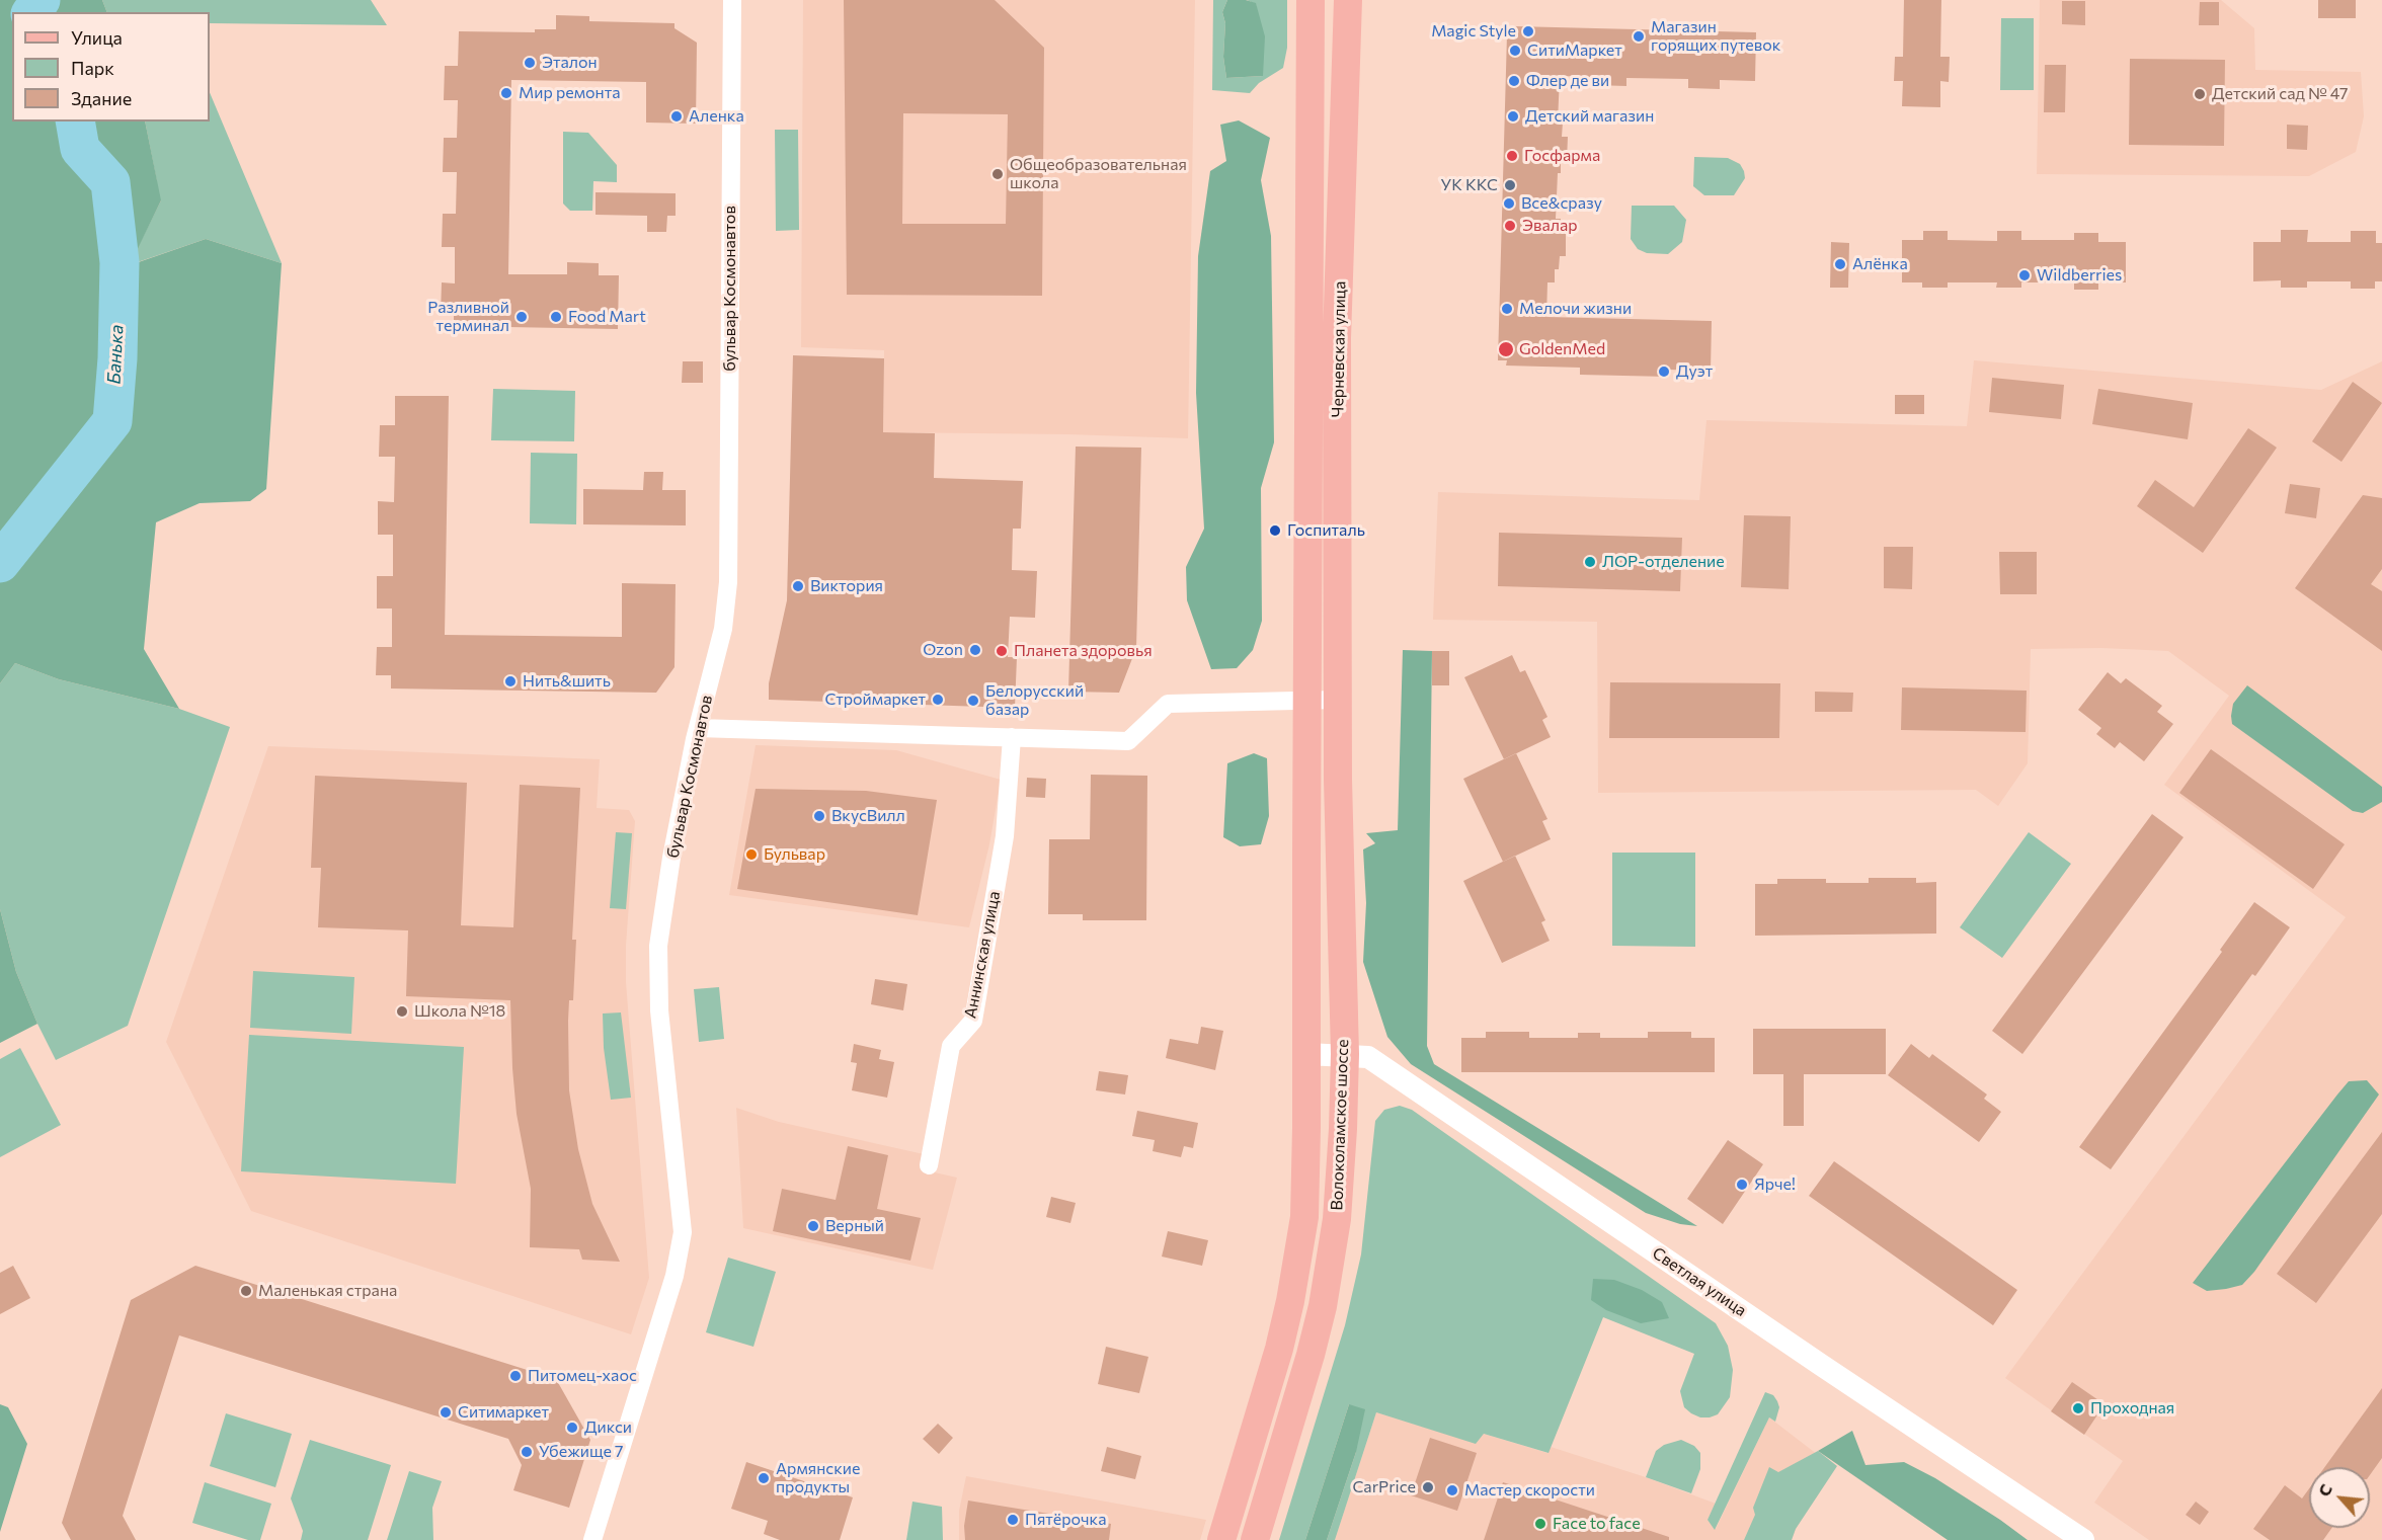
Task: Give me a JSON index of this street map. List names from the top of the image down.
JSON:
{
  "streets": {
    "main road": ["Черневская улица", "Волоколамское шоссе"],
    "street": ["бульвар Космонавтов", "Аннинская улица", "Светлая улица"]
  },
  "crossings": [
    ["Черневская улица", "Волоколамское шоссе"],
    ["Волоколамское шоссе", "Светлая улица"]
  ],
  "water": ["Банька"],
  "places": [
    "Magic Style",
    "Магазин горящих путевок",
    "СитиМаркет",
    "Эталон",
    "Флер де ви",
    "Мир ремонта",
    "Детский сад № 47",
    "Аленка",
    "Детский магазин",
    "Госфарма",
    "Общеобразовательная школа",
    "УК ККС",
    "Все&сразу",
    "Эвалар",
    "Алёнка",
    "Wildberries",
    "Мелочи жизни",
    "Разливной терминал",
    "Food Mart",
    "GoldenMed",
    "Дуэт",
    "Госпиталь",
    "ЛОР-отделение",
    "Виктория",
    "Ozon",
    "Планета здоровья",
    "Нить&шить",
    "Строймаркет",
    "Белорусский базар",
    "ВкусВилл",
    "Бульвар",
    "Школа №18",
    "Ярче!",
    "Верный",
    "Маленькая страна",
    "Питомец-хаос",
    "Проходная",
    "Ситимаркет",
    "Дикси",
    "Убежище 7",
    "Армянские продукты",
    "CarPrice",
    "Мастер скорости",
    "Пятёрочка",
    "Face to face"
  ],
  "legend": ["Улица", "Парк", "Здание"],
  "north": "top left"
}
